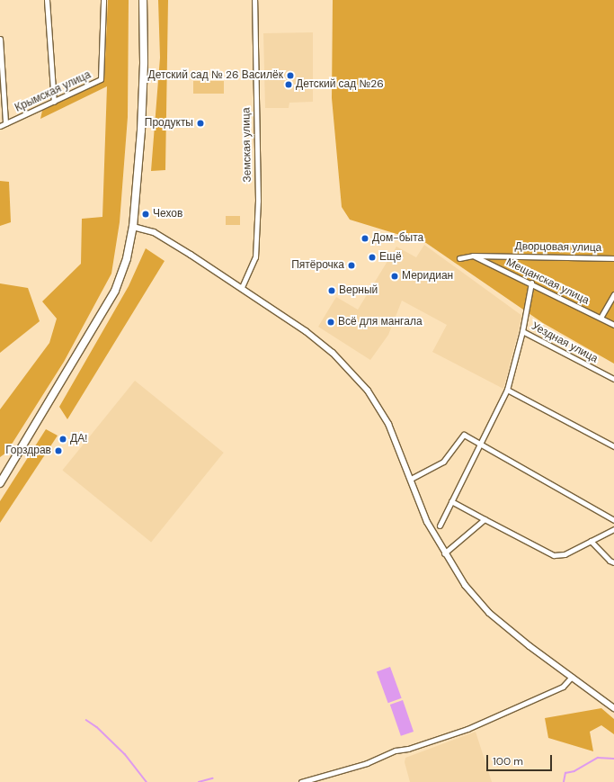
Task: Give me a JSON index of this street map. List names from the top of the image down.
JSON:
{
  "streets": {
    "street": [
      "Крымская улица",
      "Земская улица",
      "Дворцовая улица",
      "Мещанская улица",
      "Уездная улица"
    ]
  },
  "crossings": [
    ["Дворцовая улица", "Мещанская улица"]
  ],
  "places": [
    "Детский сад № 26 Василёк",
    "Детский сад №26",
    "Продукты",
    "Чехов",
    "Дом-быта",
    "Ещё",
    "Пятёрочка",
    "Меридиан",
    "Верный",
    "Всё для мангала",
    "ДА!",
    "Горздрав"
  ],
  "scale_bar": "100 m"
}
